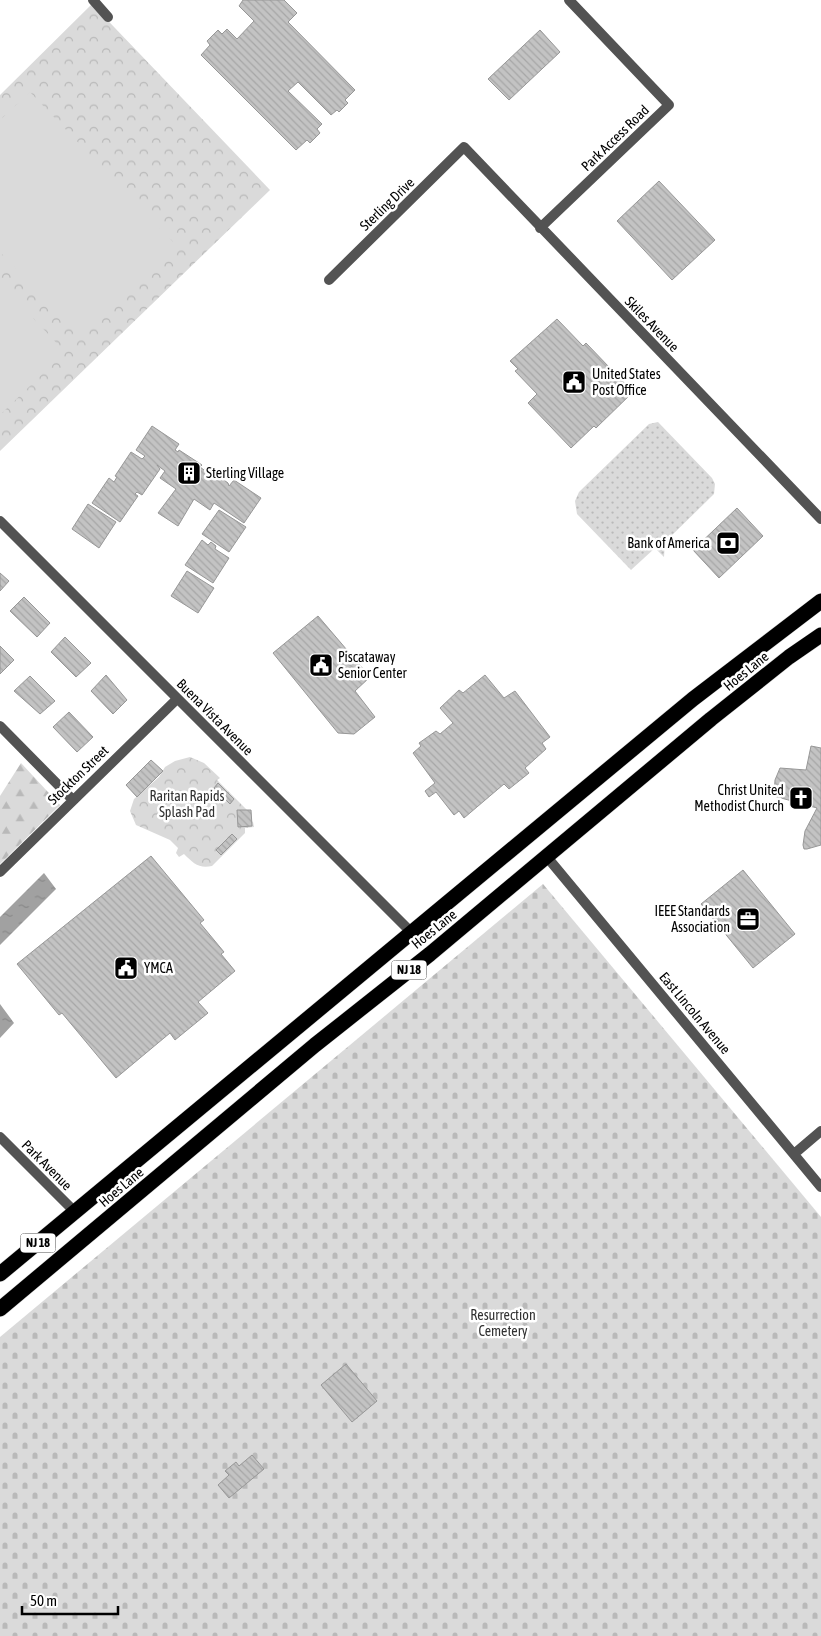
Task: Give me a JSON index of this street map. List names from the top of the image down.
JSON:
{
  "streets": {
    "highway": ["Hoes Lane", "NJ 18"],
    "street": [
      "Park Access Road",
      "Sterling Drive",
      "Skiles Avenue",
      "Buena Vista Avenue",
      "Stockton Street",
      "East Lincoln Avenue",
      "Park Avenue"
    ]
  },
  "crossings": [
    ["Park Access Road", "Skiles Avenue"],
    ["Sterling Drive", "Skiles Avenue"],
    ["Hoes Lane", "Buena Vista Avenue"],
    ["Hoes Lane", "East Lincoln Avenue"],
    ["Hoes Lane", "Park Avenue"],
    ["Buena Vista Avenue", "Stockton Street"]
  ],
  "parks": ["Raritan Rapids Splash Pad", "Resurrection Cemetery"],
  "places": {
    "public building": ["United States Post Office", "Piscataway Senior Center", "YMCA"],
    "building": ["Sterling Village"],
    "bank": ["Bank of America"],
    "church": ["Christ United Methodist Church"],
    "office": ["IEEE Standards Association"]
  },
  "scale_bar": "50 m"
}
